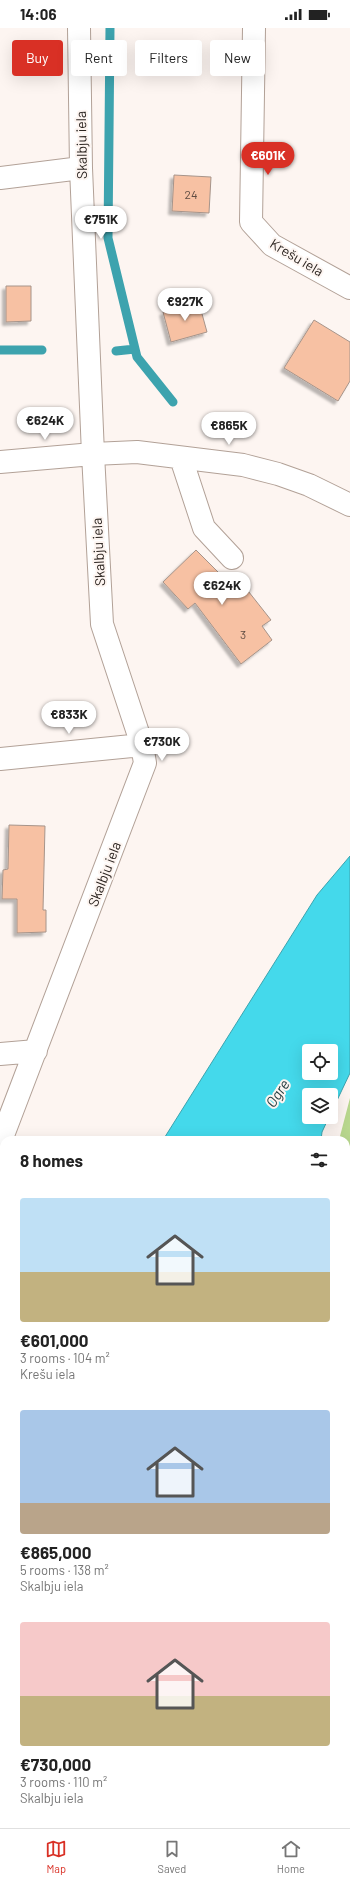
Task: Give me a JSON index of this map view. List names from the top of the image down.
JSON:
{
  "streets": {
    "street": ["Skalbju iela", "Krešu iela"]
  },
  "water": ["Ogre"],
  "house_numbers": ["24", "3"],
  "page": {
    "status": "14:06",
    "chip": [
      "Buy",
      "Rent",
      "Filters",
      "New"
    ],
    "price": [
      "€601K",
      "€751K",
      "€927K",
      "€624K",
      "€865K",
      "€624K",
      "€833K",
      "€730K"
    ],
    "heading": "8 homes",
    "list": [
      {
        "name": "€601,000",
        "note": "3 rooms · 104 m² · Krešu iela"
      },
      {
        "name": "€865,000",
        "note": "5 rooms · 138 m² · Skalbju iela"
      },
      {
        "name": "€730,000",
        "note": "3 rooms · 110 m² · Skalbju iela"
      }
    ],
    "tabs": ["Map", "Saved", "Home"]
  }
}
